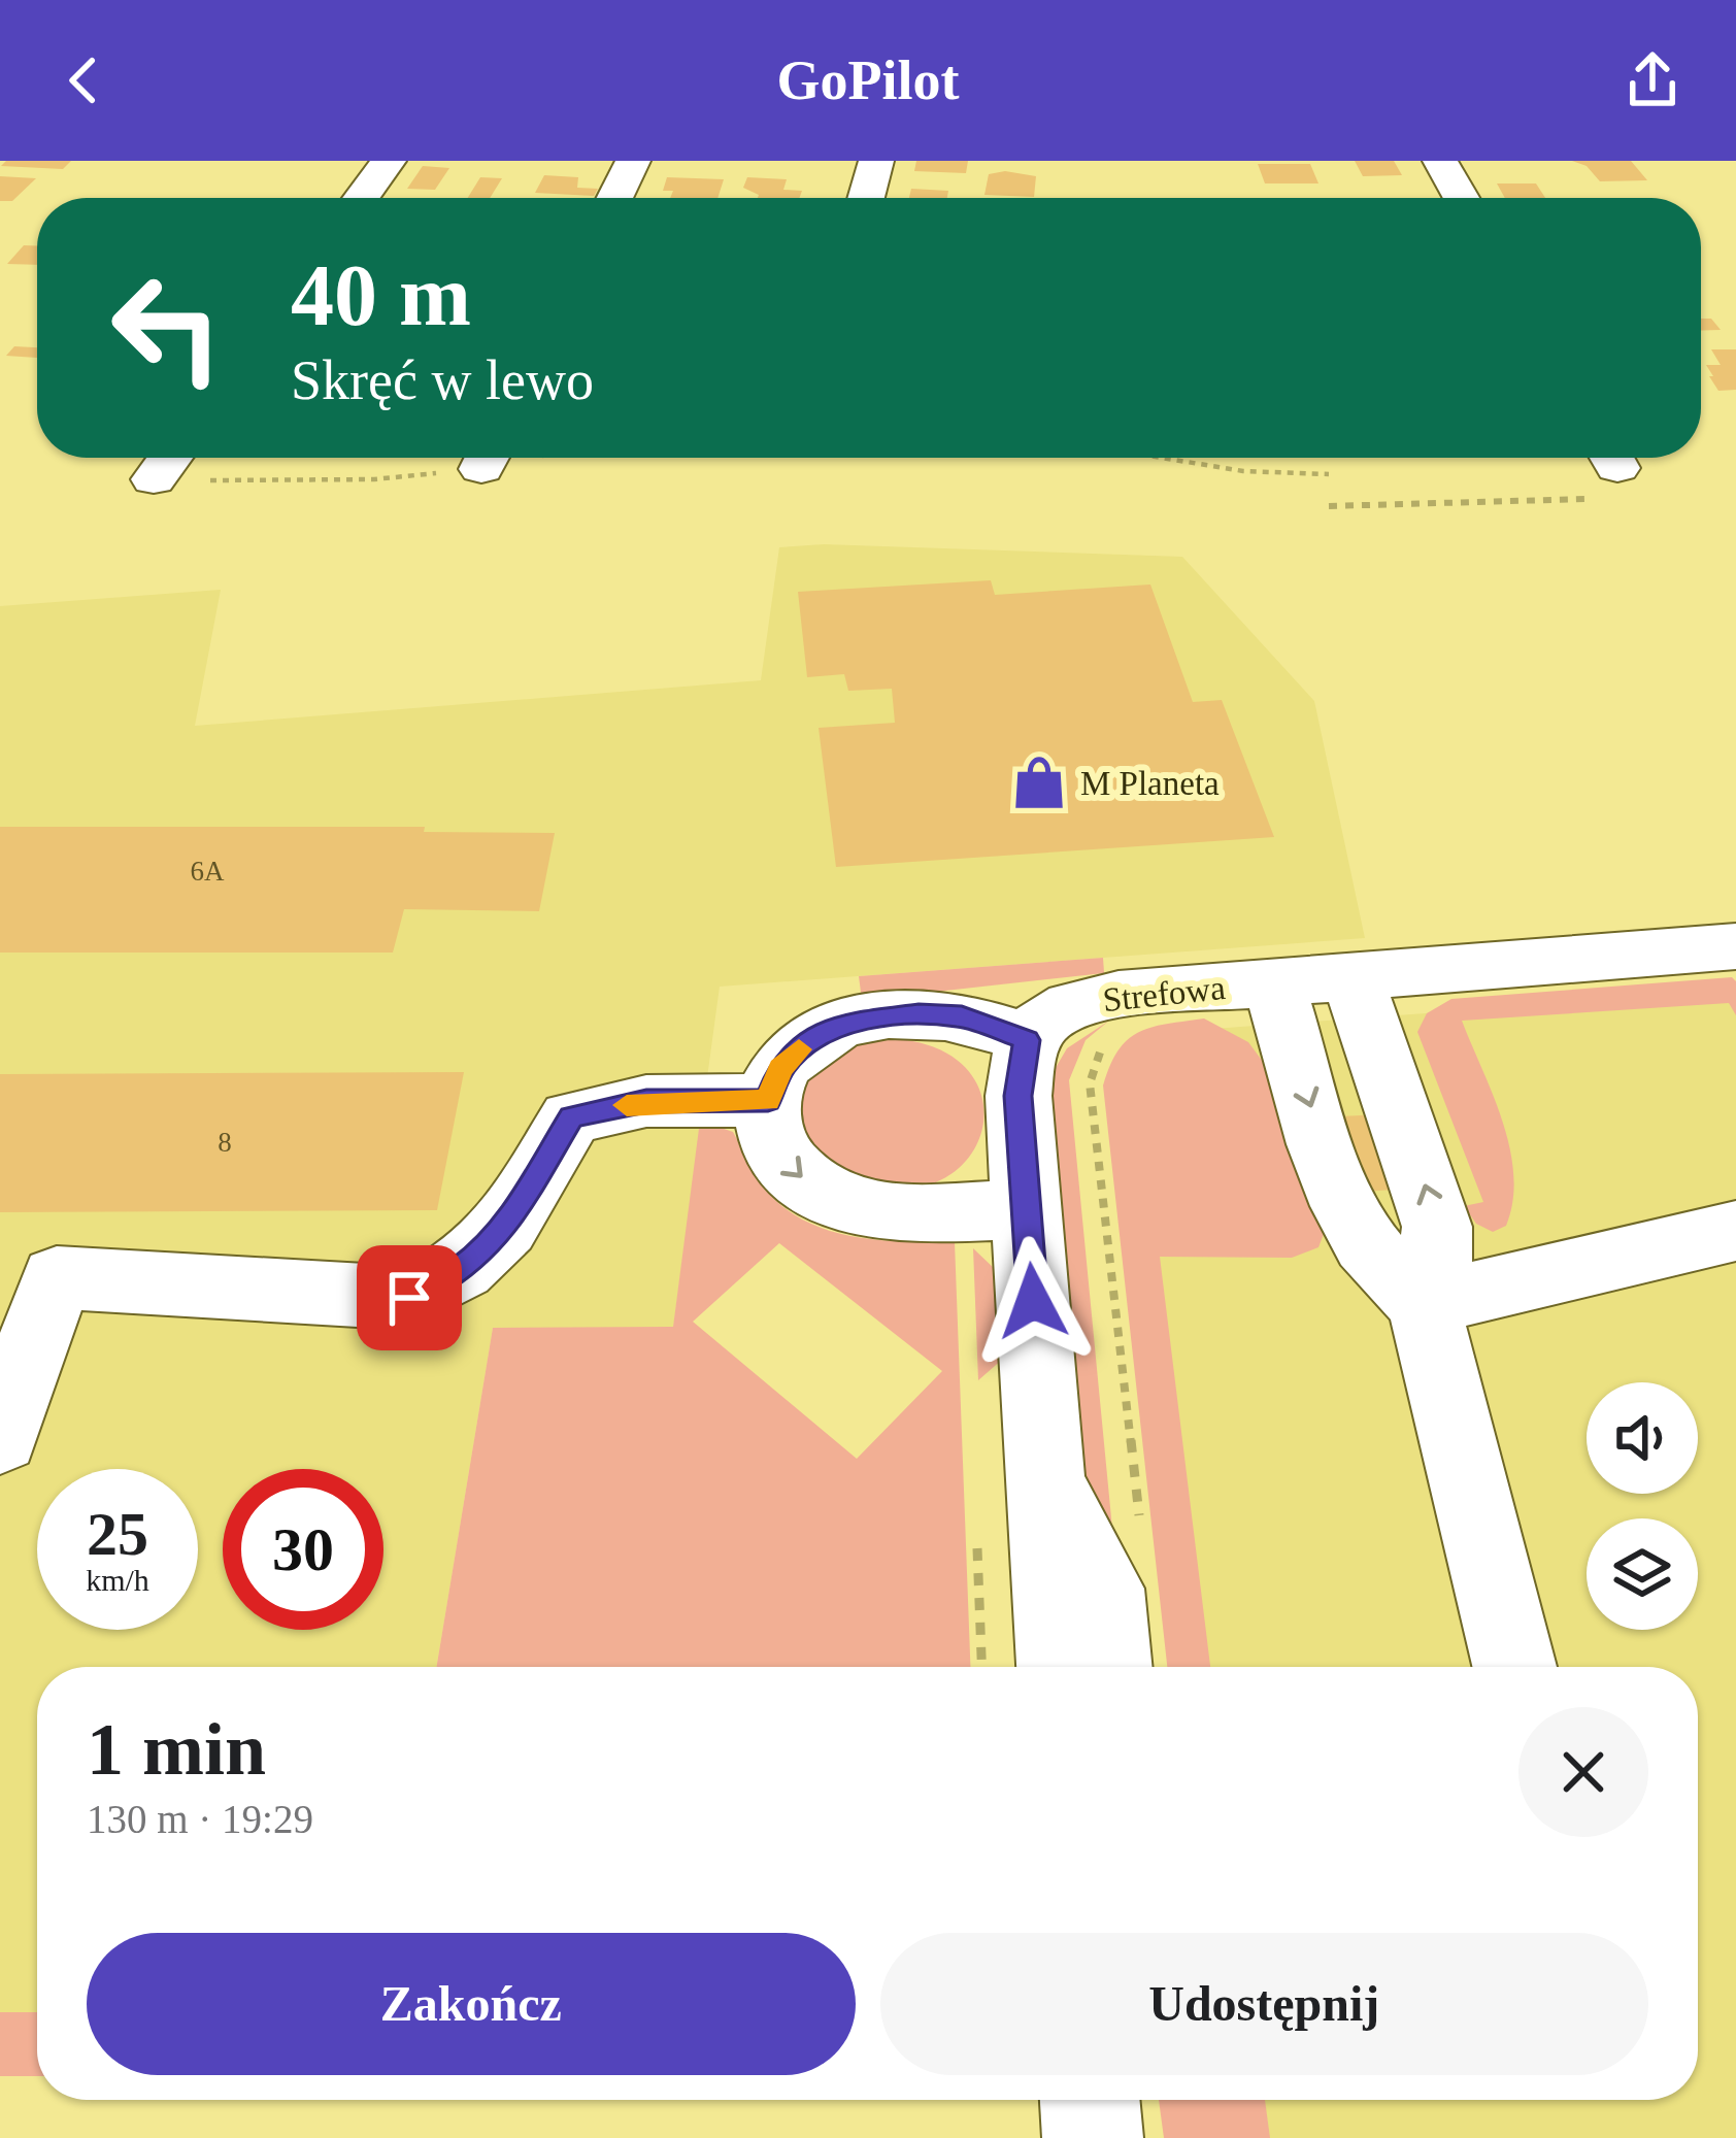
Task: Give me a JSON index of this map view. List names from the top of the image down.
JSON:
{
  "streets": {
    "street": ["Strefowa"]
  },
  "places": {
    "shop": ["M Planeta"]
  },
  "house_numbers": ["6A", "8"],
  "page": {
    "header": "GoPilot",
    "turn": ["40 m", "Skręć w lewo"],
    "speed": "25 km/h",
    "limit": "30",
    "heading": ["1 min", "130 m · 19:29"],
    "buttons": ["Zakończ", "Udostępnij"]
  }
}
